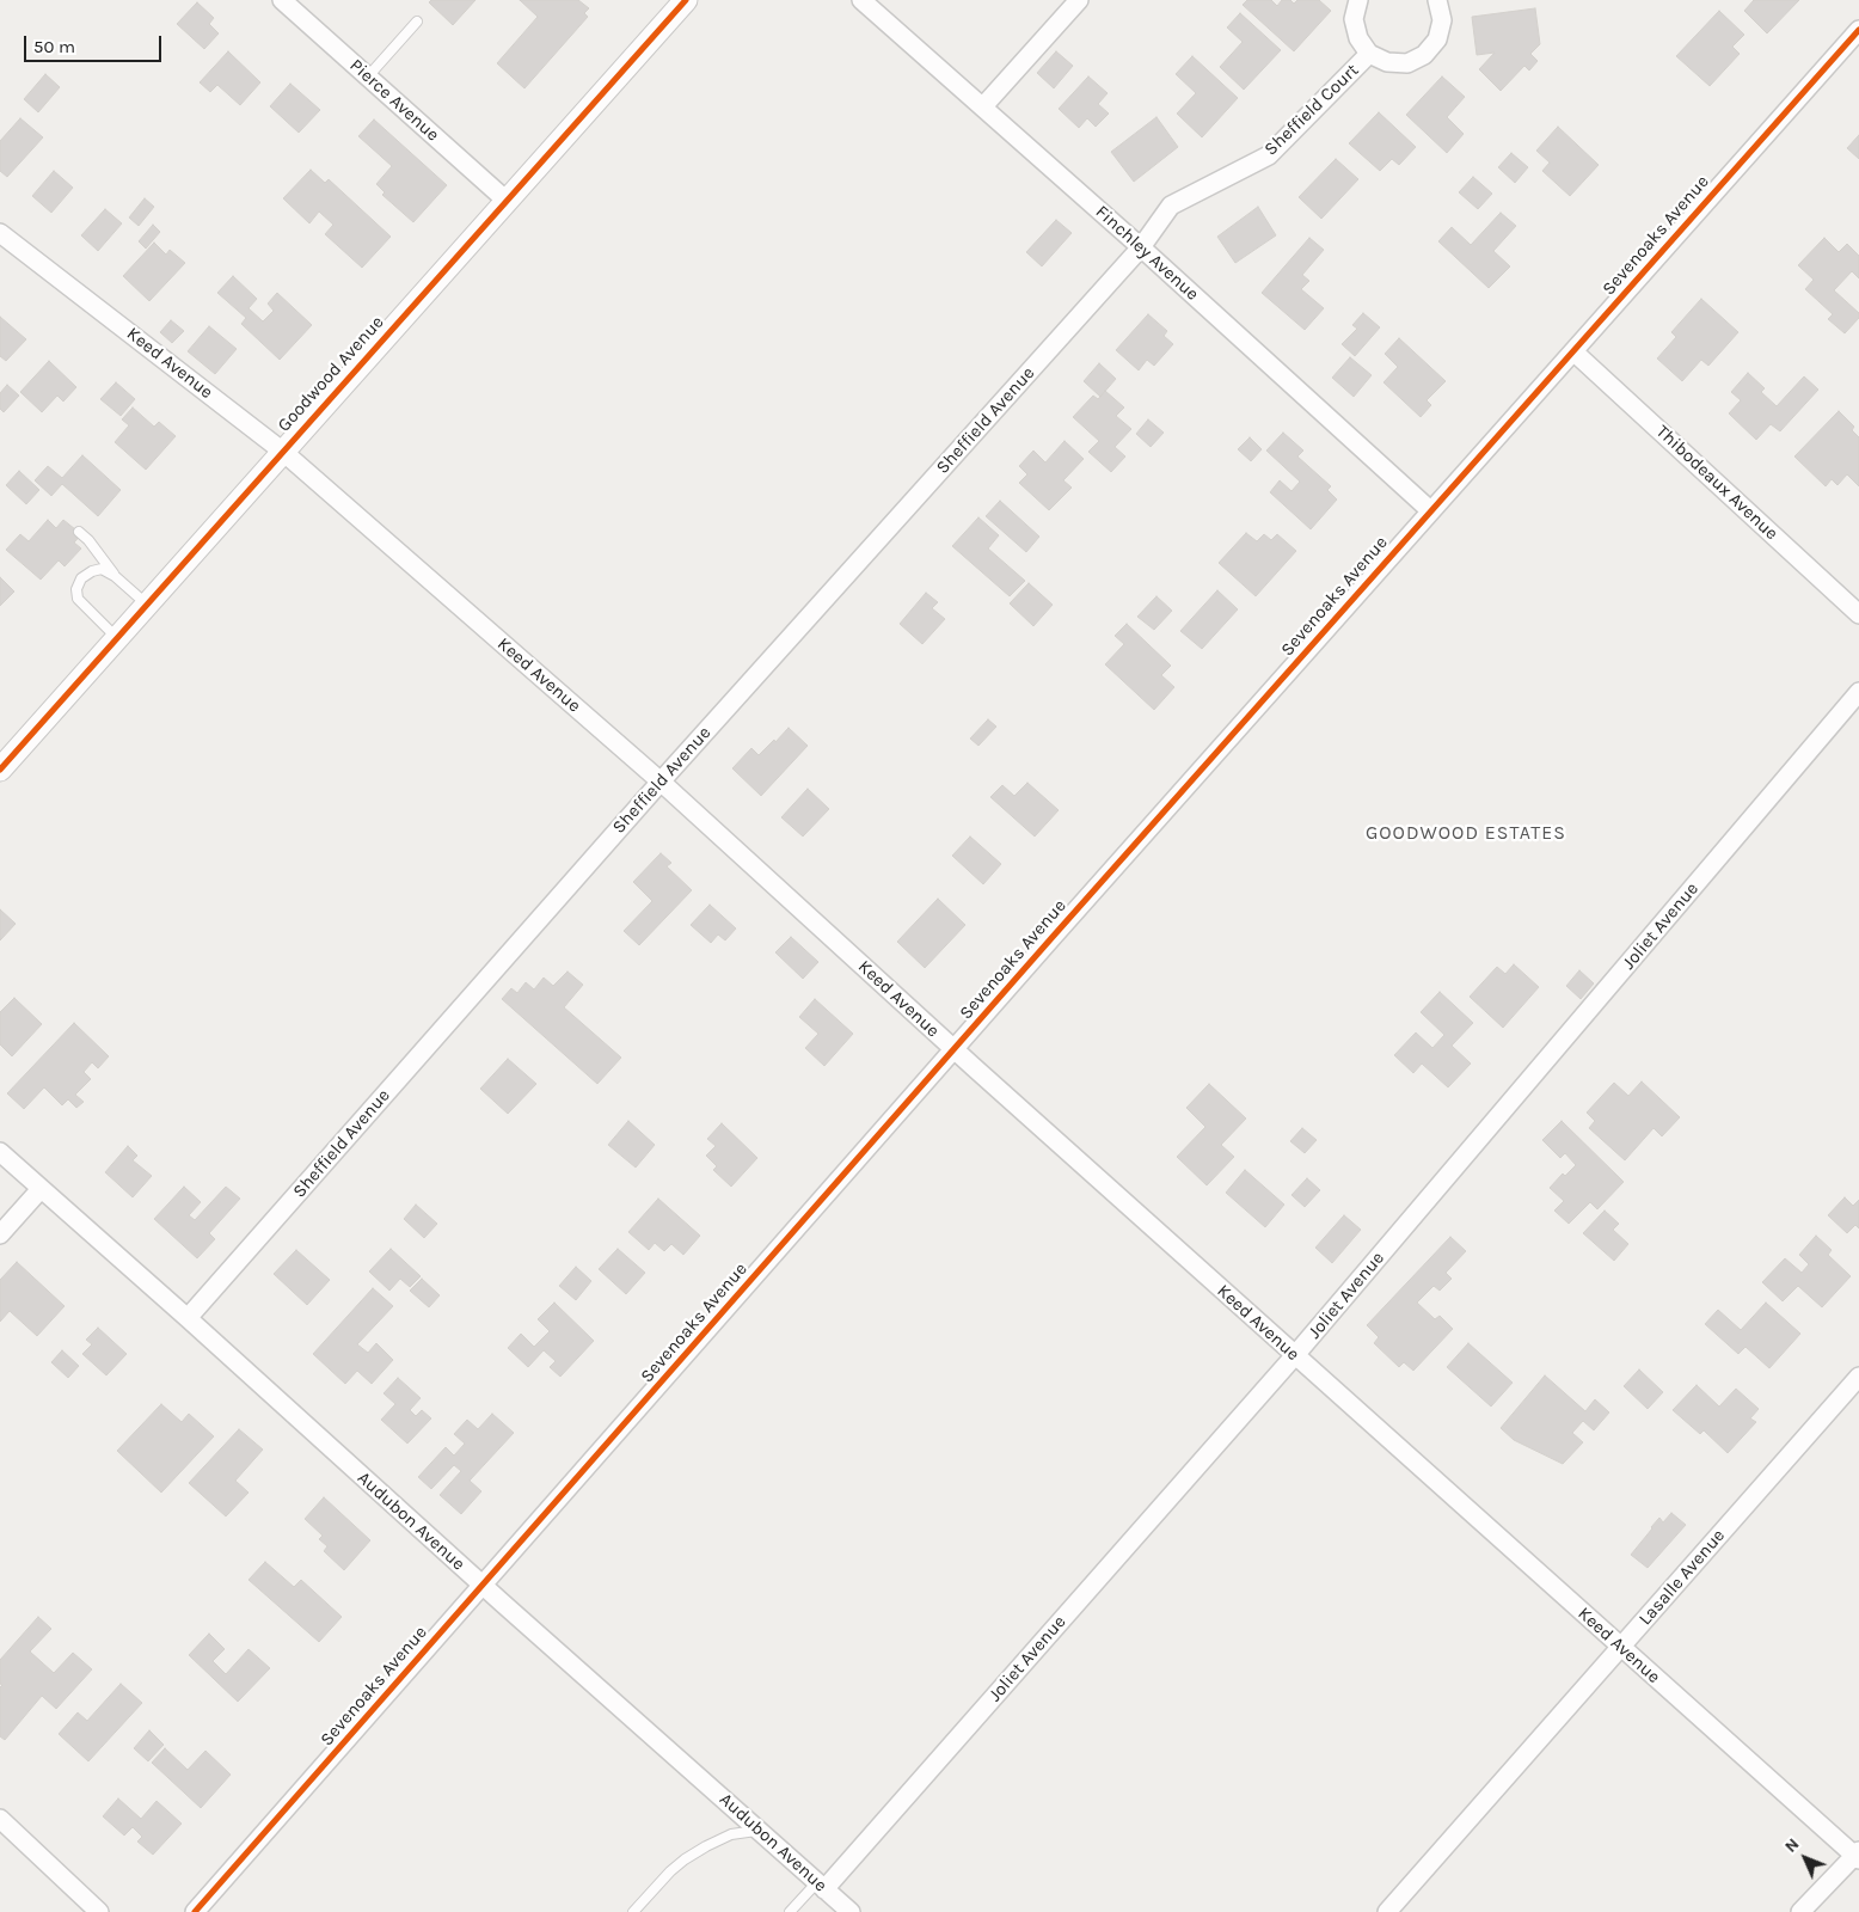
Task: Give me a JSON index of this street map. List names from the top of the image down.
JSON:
{
  "streets": {
    "street": [
      "Pierce Avenue",
      "Sheffield Court",
      "Sevenoaks Avenue",
      "Finchley Avenue",
      "Keed Avenue",
      "Goodwood Avenue",
      "Sheffield Avenue",
      "Thibodeaux Avenue",
      "Joliet Avenue",
      "Audubon Avenue",
      "Lasalle Avenue"
    ]
  },
  "crossings": [
    ["Pierce Avenue", "Goodwood Avenue"],
    ["Sheffield Court", "Finchley Avenue"],
    ["Sheffield Court", "Sheffield Avenue"],
    ["Sevenoaks Avenue", "Finchley Avenue"],
    ["Sevenoaks Avenue", "Keed Avenue"],
    ["Sevenoaks Avenue", "Thibodeaux Avenue"],
    ["Sevenoaks Avenue", "Audubon Avenue"],
    ["Finchley Avenue", "Sheffield Avenue"],
    ["Keed Avenue", "Goodwood Avenue"],
    ["Keed Avenue", "Sheffield Avenue"],
    ["Keed Avenue", "Joliet Avenue"],
    ["Keed Avenue", "Lasalle Avenue"],
    ["Sheffield Avenue", "Audubon Avenue"],
    ["Joliet Avenue", "Audubon Avenue"]
  ],
  "districts": ["GOODWOOD ESTATES"],
  "scale_bar": "50 m",
  "north": "top left"
}
